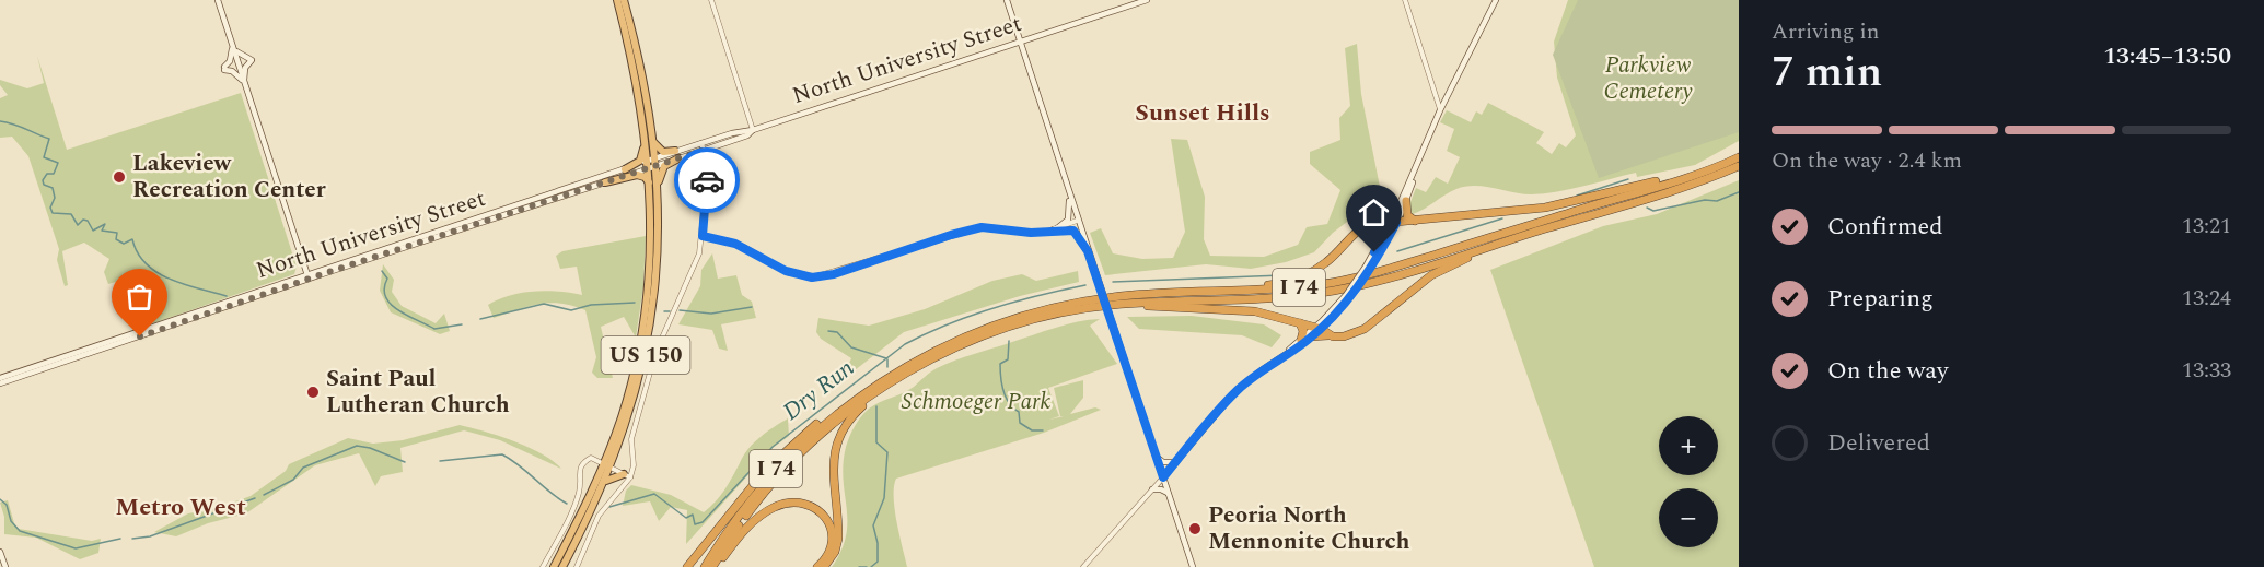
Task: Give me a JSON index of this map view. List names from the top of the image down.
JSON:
{
  "streets": {
    "highway": ["I 74", "US 150"],
    "main road": ["North University Street"]
  },
  "crossings": [
    ["North University Street", "US 150"]
  ],
  "districts": ["Sunset Hills", "Metro West"],
  "water": ["Dry Run"],
  "parks": ["Parkview Cemetery", "Schmoeger Park"],
  "places": ["Lakeview Recreation Center", "Saint Paul Lutheran Church", "Peoria North Mennonite Church"],
  "page": {
    "heading": ["7 min", "Arriving in", "13:45–13:50"],
    "bar": "On the way · 2.4 km",
    "list": [
      ["Confirmed", "13:21"],
      ["Preparing", "13:24"],
      ["On the way", "13:33"],
      "Delivered"
    ],
    "map_buttons": ["+", "−"]
  }
}
